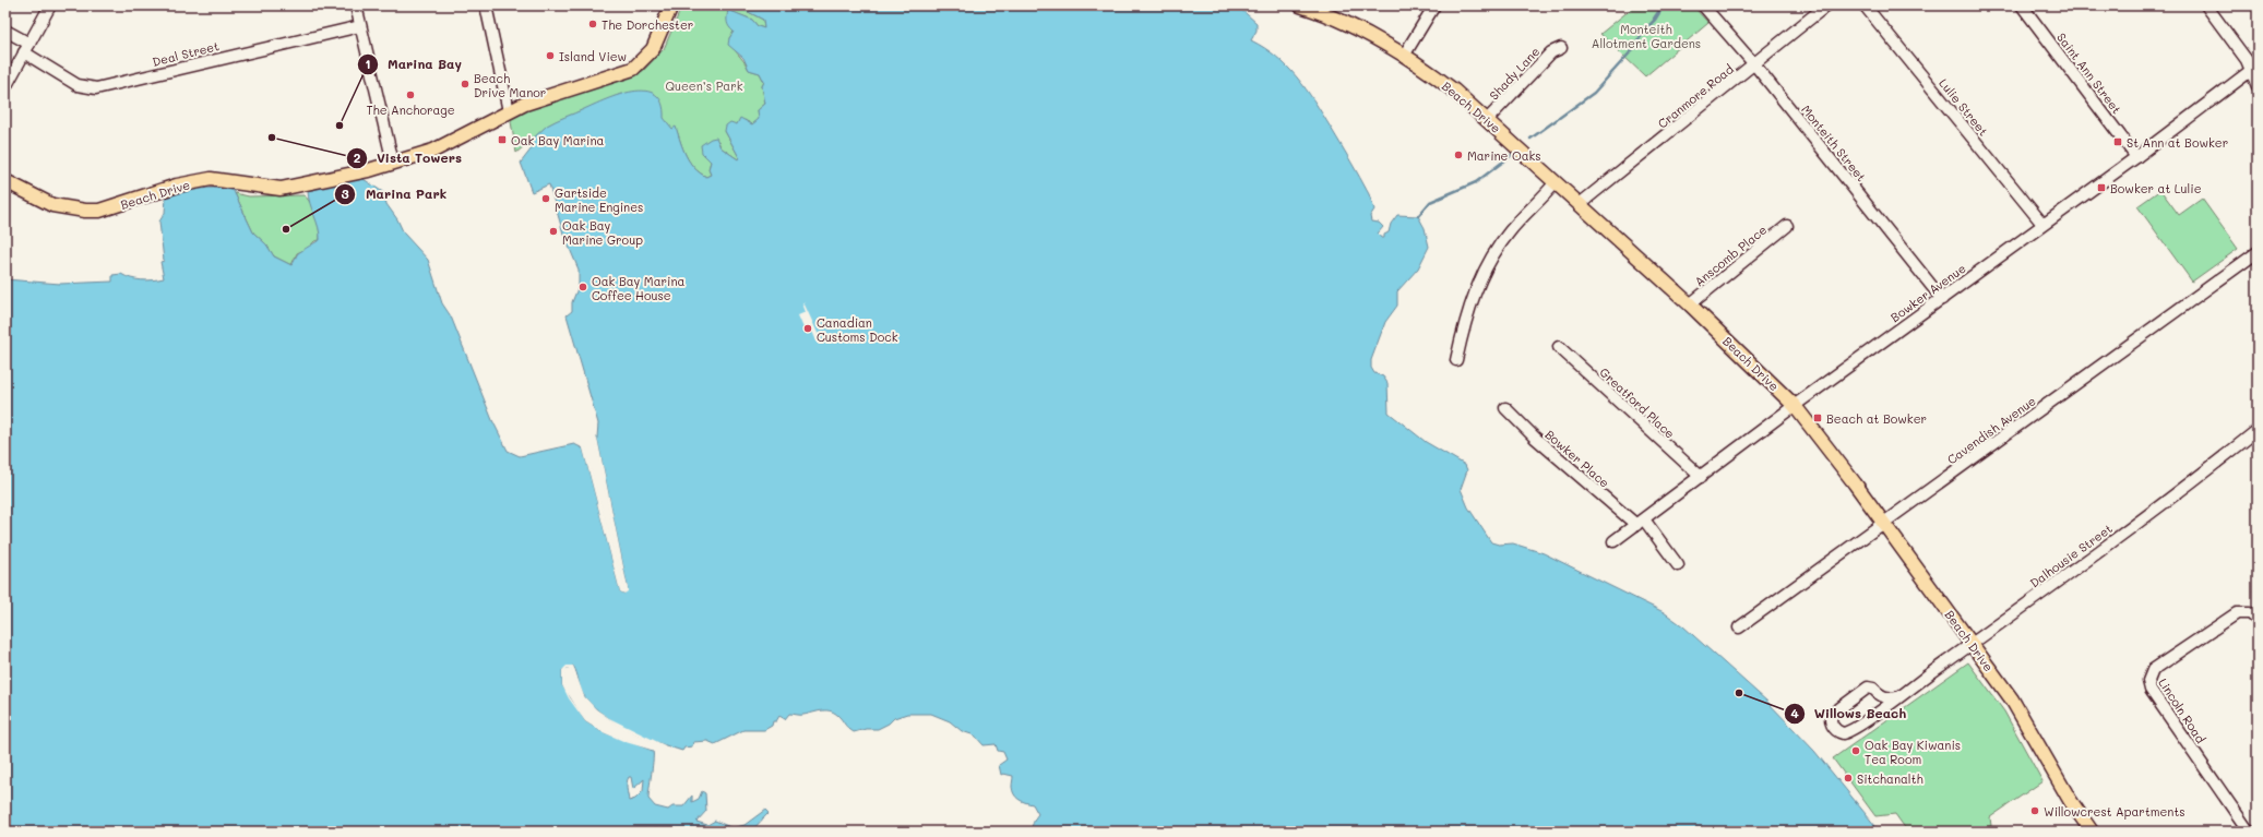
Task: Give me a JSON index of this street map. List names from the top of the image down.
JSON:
{
  "streets": {
    "main road": ["Beach Drive"],
    "street": [
      "Deal Street",
      "Shady Lane",
      "Saint Ann Street",
      "Cranmore Road",
      "Lulie Street",
      "Monteith Street",
      "Anscomb Place",
      "Bowker Avenue",
      "Greatford Place",
      "Cavendish Avenue",
      "Bowker Place",
      "Dalhousie Street",
      "Lincoln Road"
    ]
  },
  "crossings": [
    ["Shady Lane", "Beach Drive"],
    ["Saint Ann Street", "Bowker Avenue"],
    ["Cranmore Road", "Beach Drive"],
    ["Cranmore Road", "Monteith Street"],
    ["Beach Drive", "Anscomb Place"],
    ["Beach Drive", "Bowker Avenue"],
    ["Beach Drive", "Cavendish Avenue"],
    ["Beach Drive", "Dalhousie Street"],
    ["Lulie Street", "Bowker Avenue"],
    ["Monteith Street", "Bowker Avenue"],
    ["Bowker Avenue", "Greatford Place"],
    ["Bowker Avenue", "Bowker Place"]
  ],
  "parks": ["Monteith Allotment Gardens", "Queen’s Park"],
  "places": {
    "other": [
      "The Dorchester",
      "Island View",
      "Beach Drive Manor",
      "The Anchorage",
      "Marina Bay",
      "Vista Towers",
      "Marine Oaks",
      "Gartside Marine Engines",
      "Marina Park",
      "Oak Bay Marine Group",
      "Oak Bay Marina Coffee House",
      "Canadian Customs Dock",
      "Willows Beach",
      "Oak Bay Kiwanis Tea Room",
      "Sitchanalth",
      "Willowcrest Apartments"
    ],
    "transit": [
      "Oak Bay Marina",
      "St Ann at Bowker",
      "Bowker at Lulie",
      "Beach at Bowker"
    ]
  }
}
